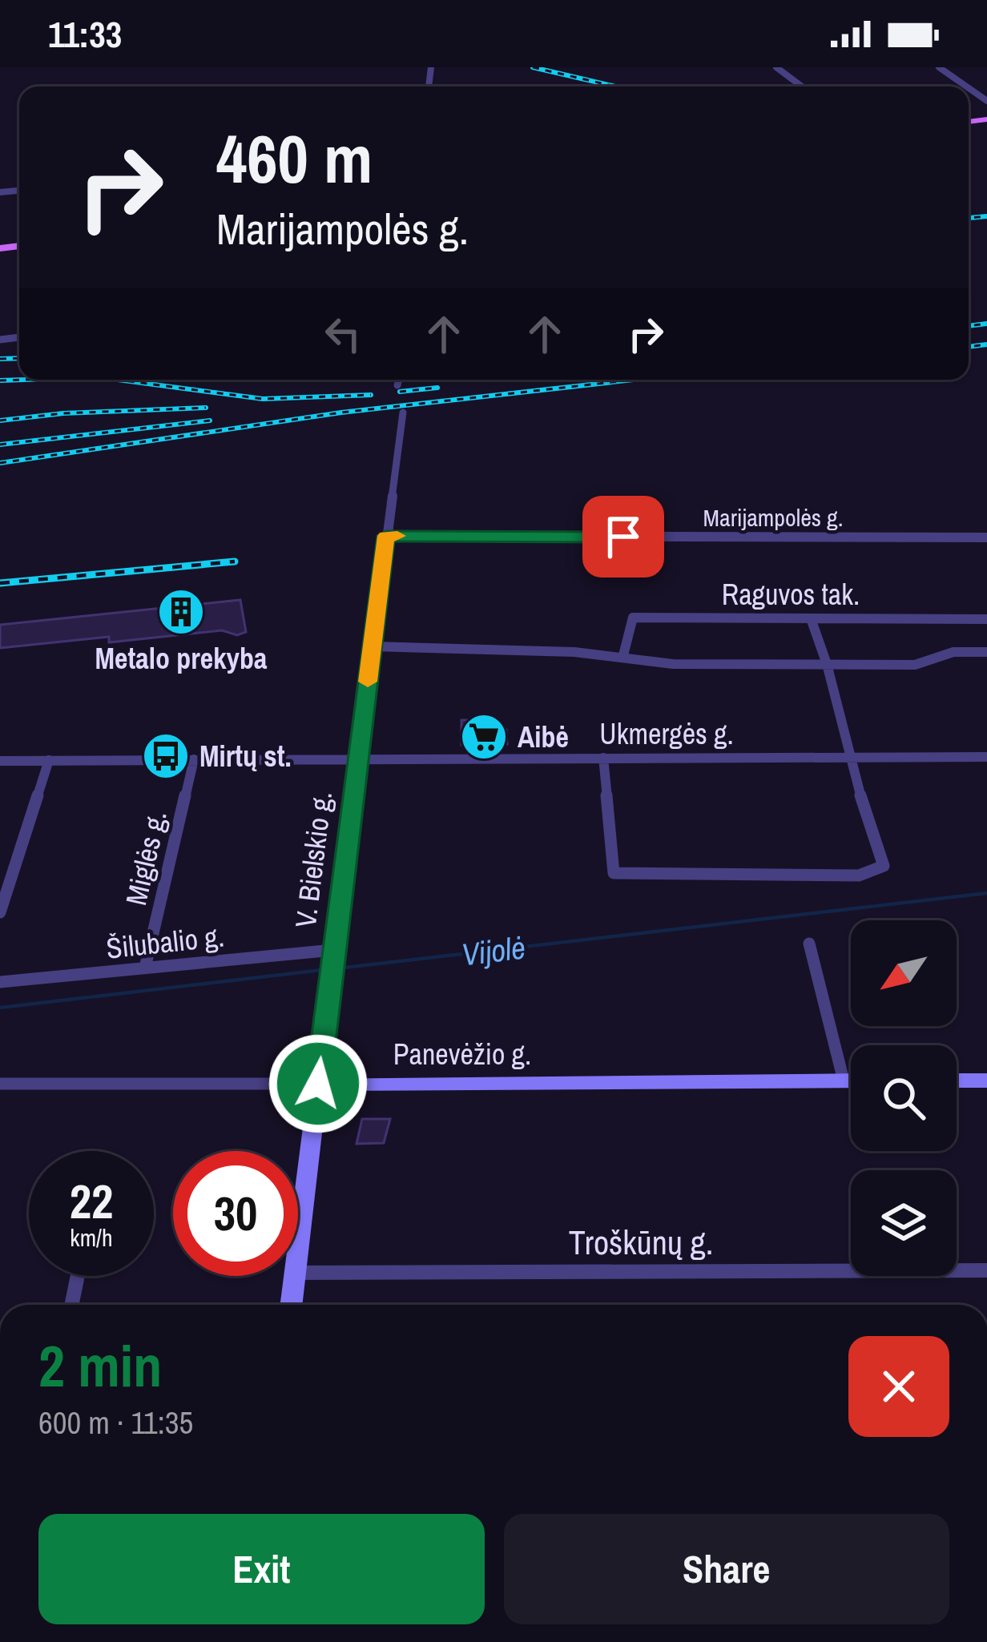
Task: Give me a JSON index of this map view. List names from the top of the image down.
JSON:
{
  "streets": {
    "street": [
      "Marijampolės g.",
      "Raguvos tak.",
      "Ukmergės g.",
      "Miglės g.",
      "V. Bielskio g.",
      "Šilubalio g.",
      "Panevėžio g.",
      "Troškūnų g."
    ]
  },
  "crossings": [
    ["Marijampolės g.", "V. Bielskio g."],
    ["Ukmergės g.", "Miglės g."],
    ["Ukmergės g.", "V. Bielskio g."],
    ["Miglės g.", "Šilubalio g."],
    ["V. Bielskio g.", "Šilubalio g."],
    ["V. Bielskio g.", "Panevėžio g."]
  ],
  "water": ["Vijolė"],
  "places": {
    "building": ["Metalo prekyba"],
    "supermarket": ["Aibė"],
    "bus stop": ["Mirtų st."]
  },
  "north": "bottom left",
  "page": {
    "status": "11:33",
    "turn": ["460 m", "Marijampolės g."],
    "speed": "22 km/h",
    "limit": "30",
    "heading": ["2 min", "600 m · 11:35"],
    "buttons": ["Exit", "Share"]
  }
}
